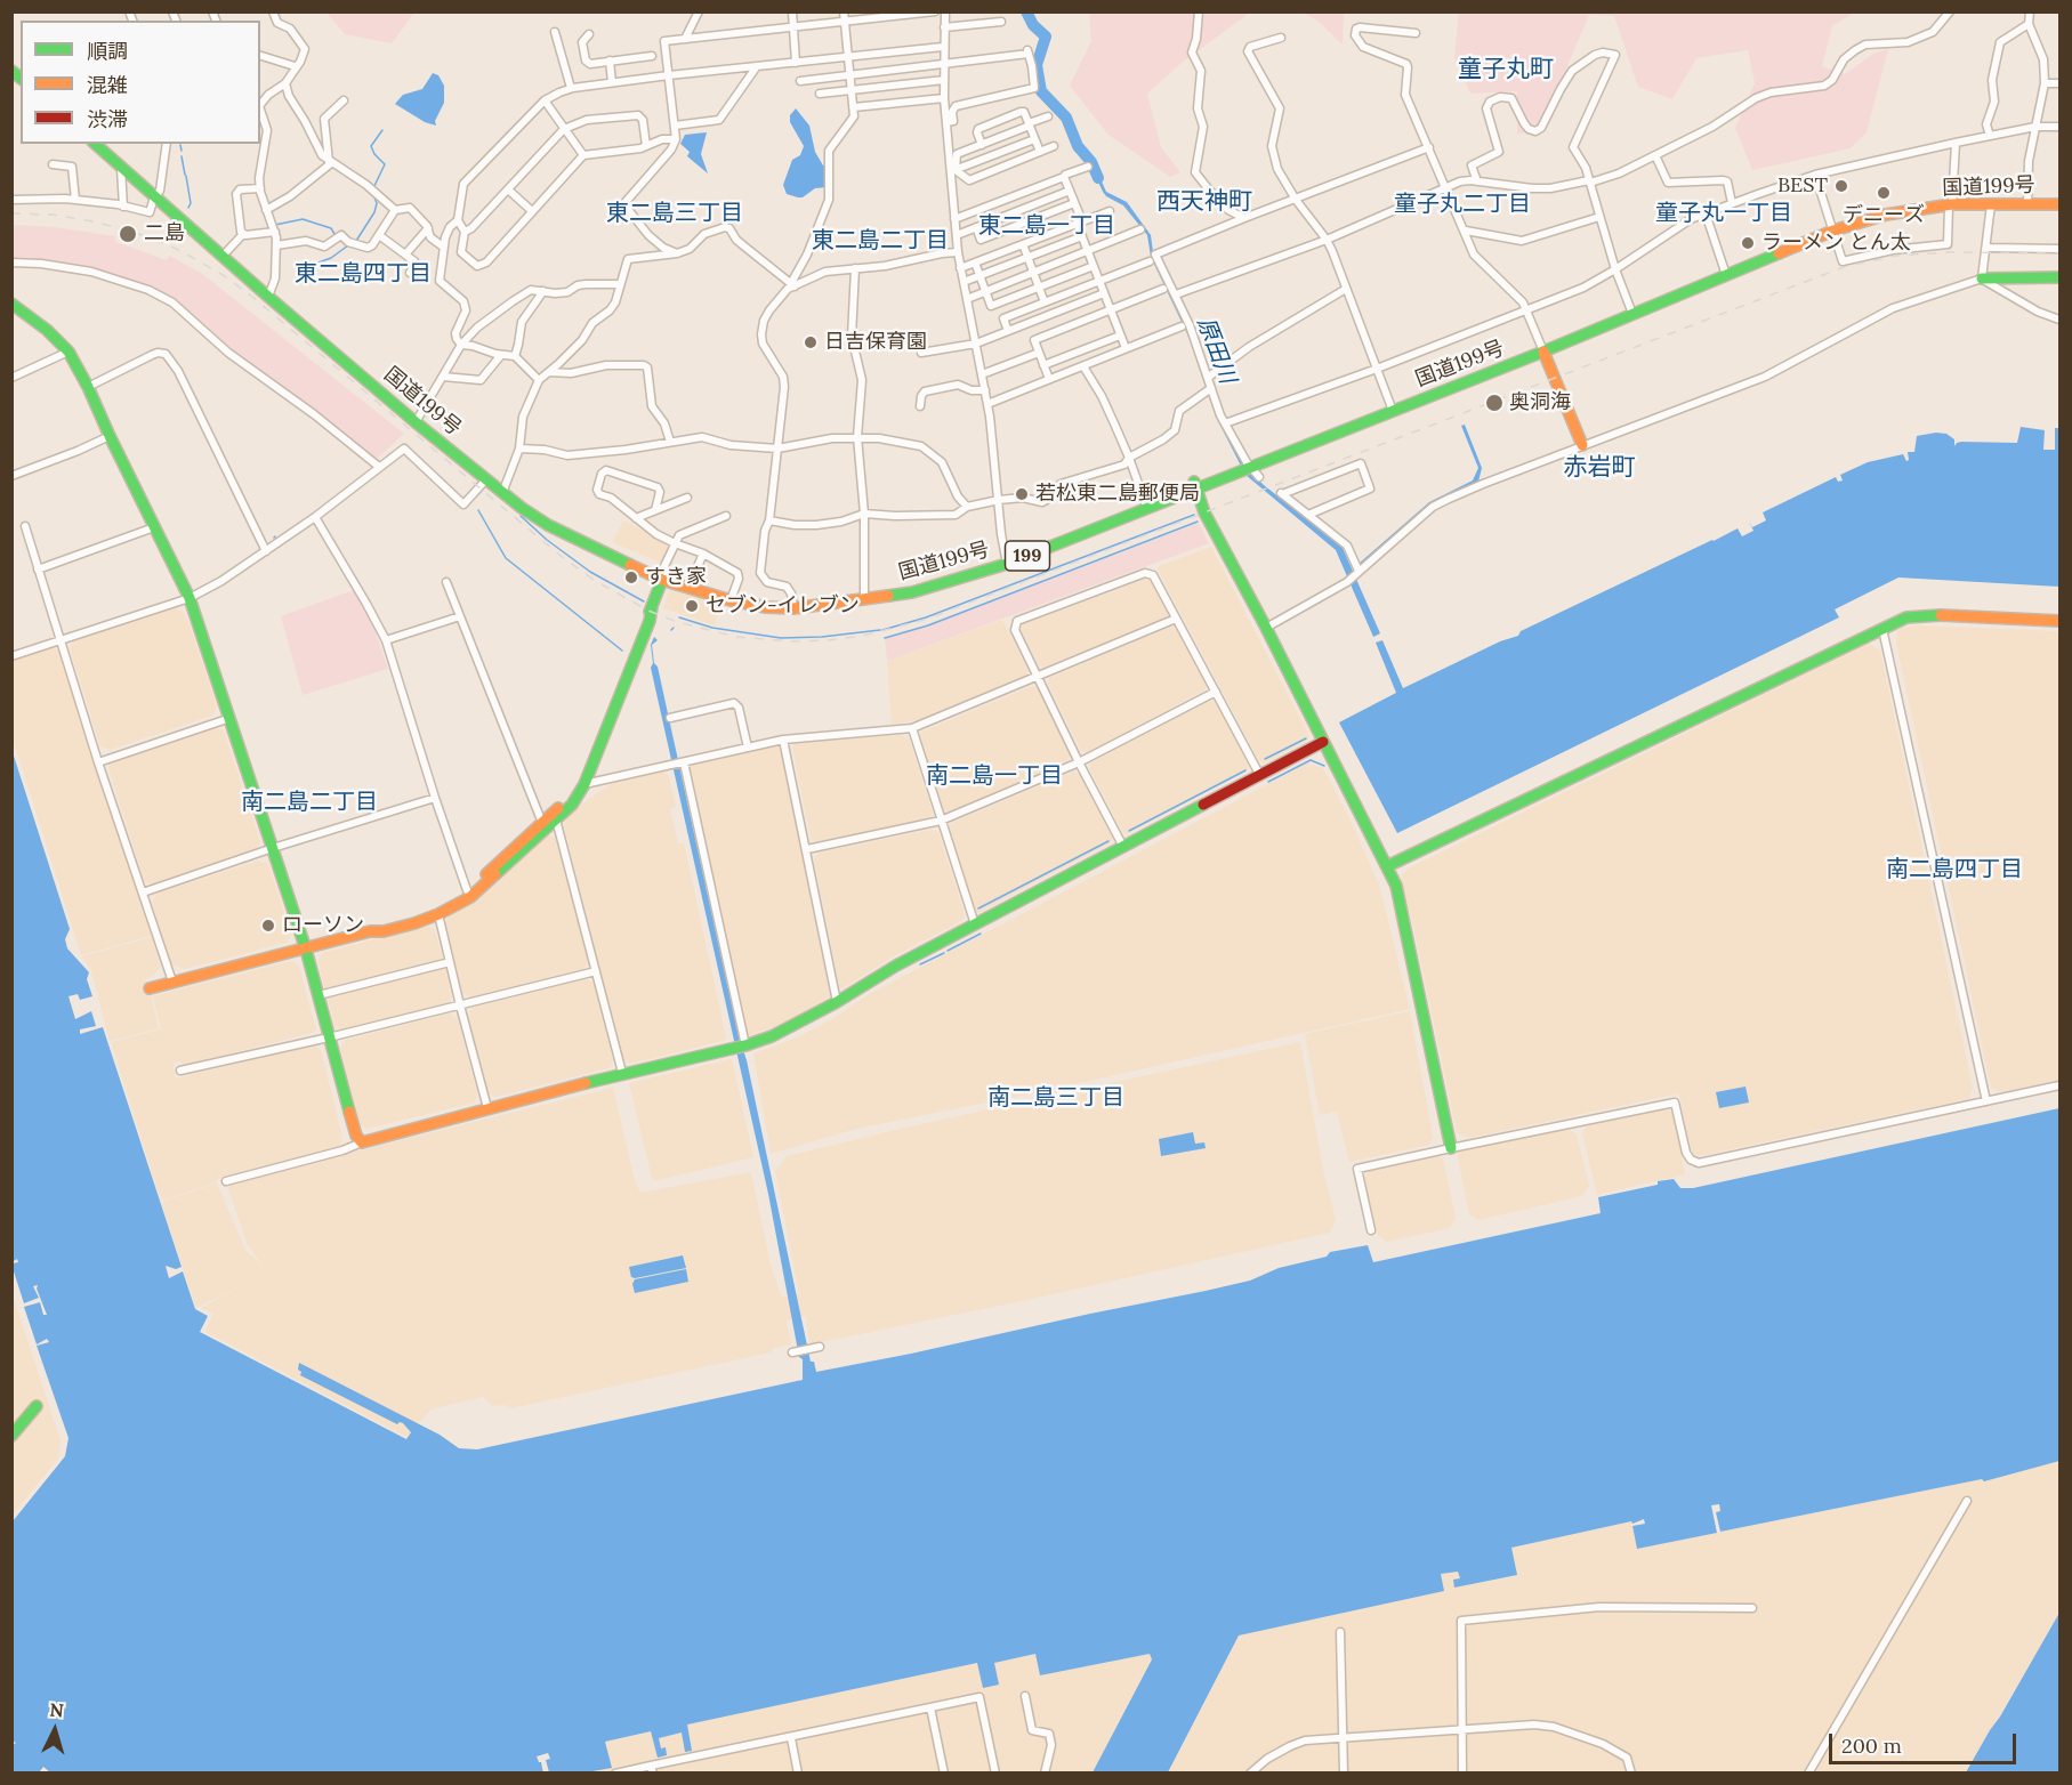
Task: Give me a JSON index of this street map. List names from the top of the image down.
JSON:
{
  "streets": {
    "main road": ["国道199号", "199"]
  },
  "districts": [
    "童子丸町",
    "西天神町",
    "童子丸二丁目",
    "東二島三丁目",
    "童子丸一丁目",
    "東二島一丁目",
    "東二島二丁目",
    "東二島四丁目",
    "赤岩町",
    "南二島一丁目",
    "南二島二丁目",
    "南二島四丁目",
    "南二島三丁目"
  ],
  "water": ["原田川"],
  "places": [
    "BEST",
    "デニーズ",
    "二島",
    "ラーメン とん太",
    "日吉保育園",
    "奥洞海",
    "若松東二島郵便局",
    "すき家",
    "セブン-イレブン",
    "ローソン"
  ],
  "legend": ["順調", "混雑", "渋滞"],
  "scale_bar": "200 m",
  "north": "top"
}
